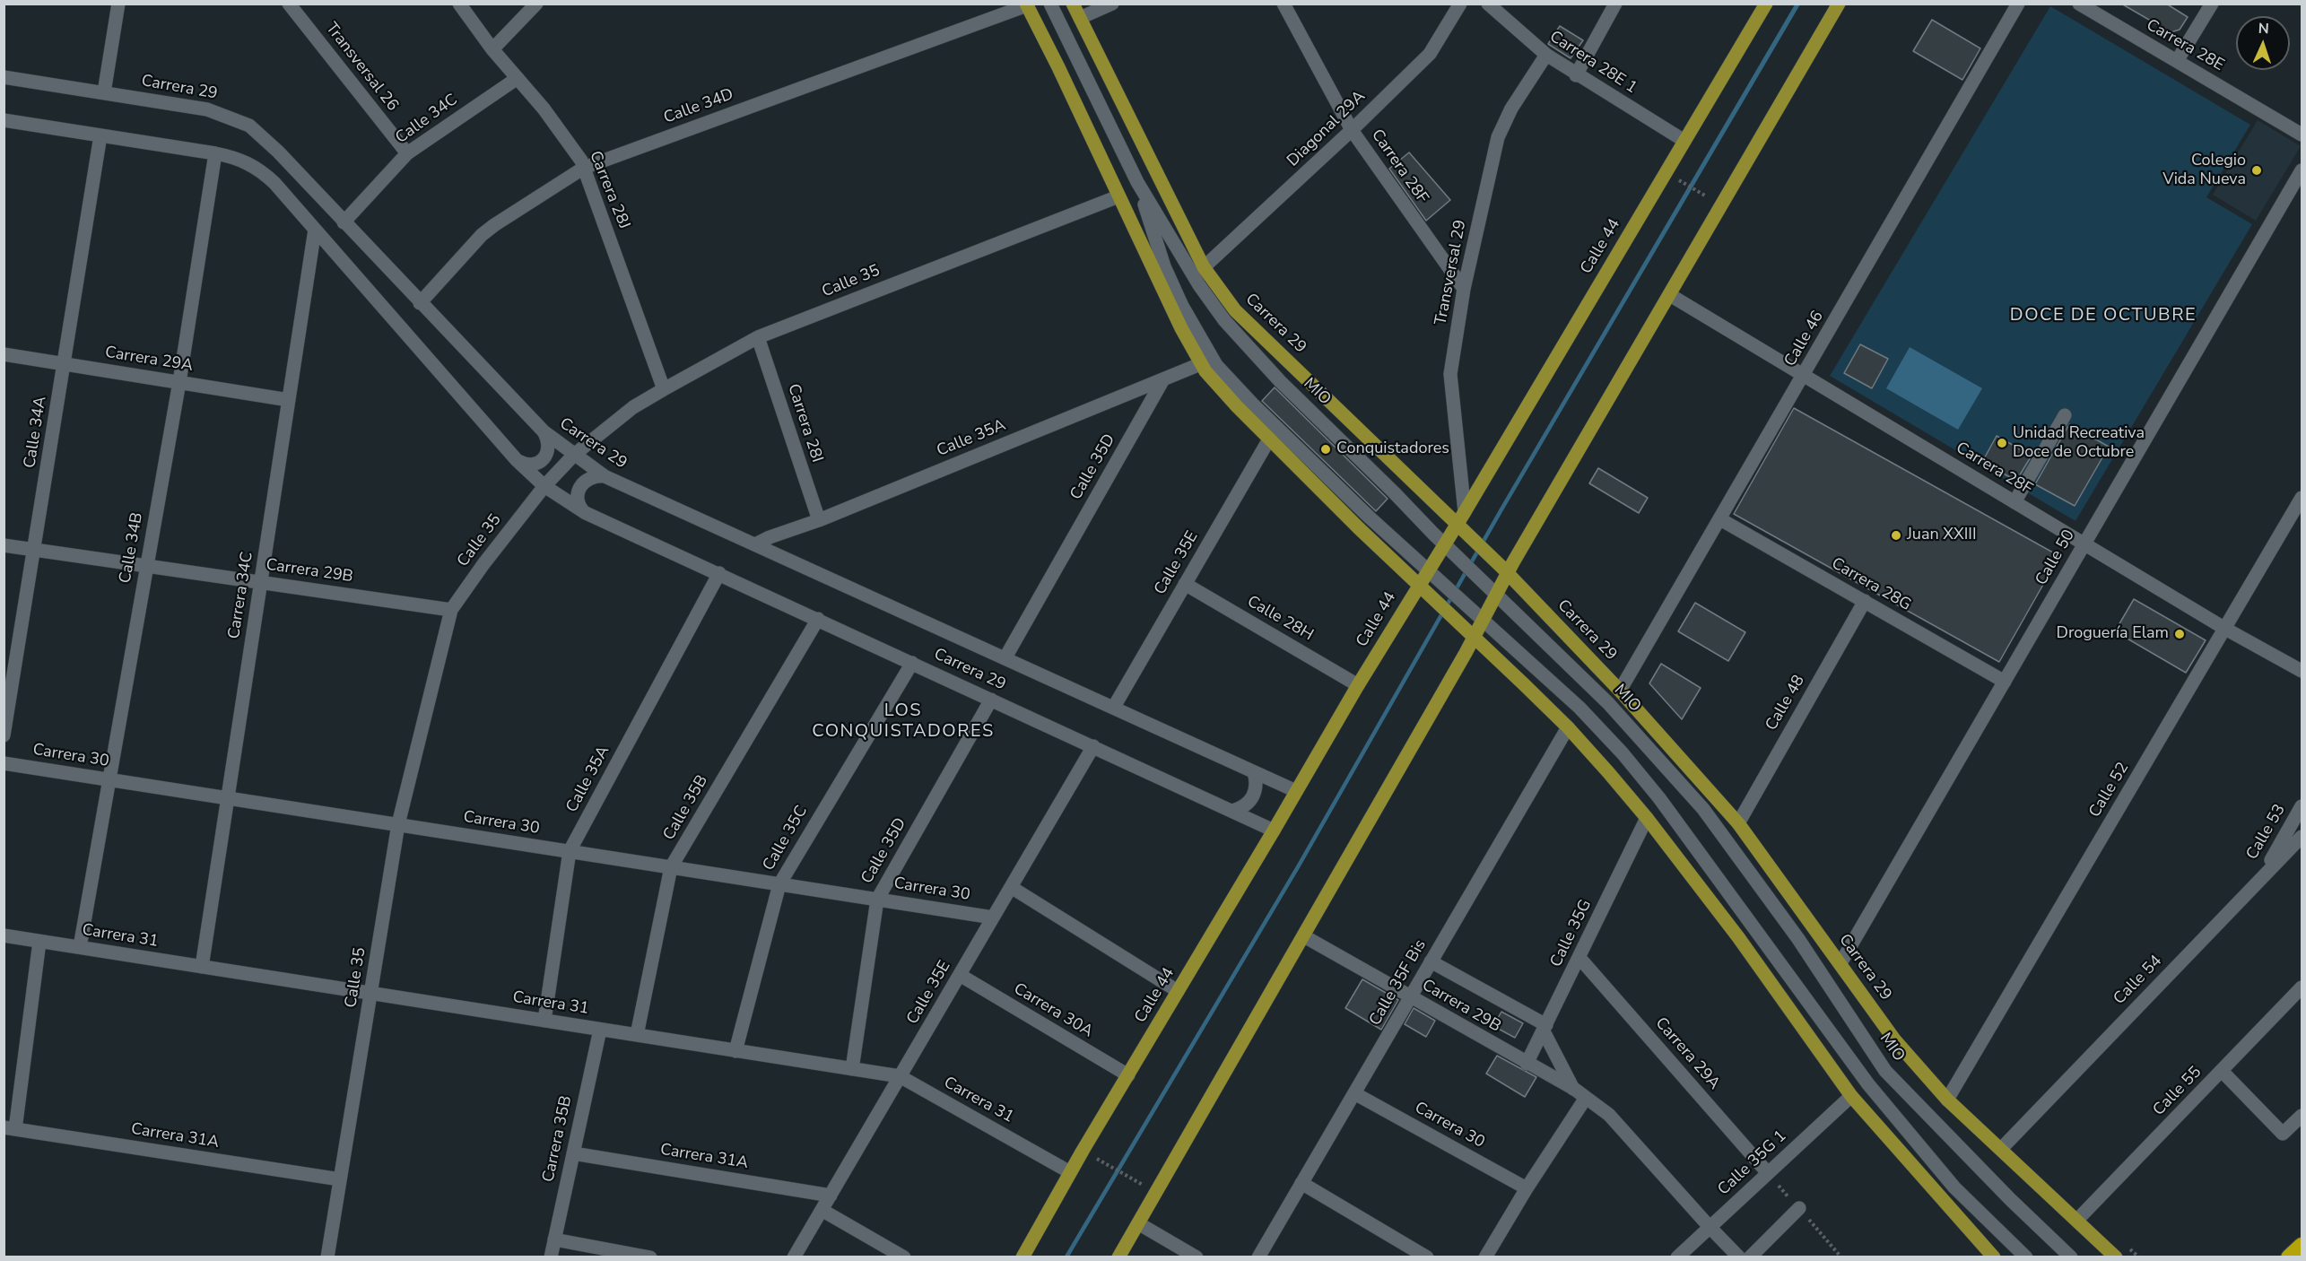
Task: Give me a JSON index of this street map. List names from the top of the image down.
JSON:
{
  "streets": {
    "main road": ["Carrera 29", "Calle 44"],
    "street": [
      "Carrera 28E",
      "Carrera 28E 1",
      "Transversal 26",
      "Calle 34D",
      "Calle 34C",
      "Diagonal 29A",
      "Carrera 28F",
      "Carrera 28J",
      "Transversal 29",
      "Calle 35",
      "Calle 46",
      "Carrera 29A",
      "MIO",
      "Carrera 28I",
      "Calle 34A",
      "Calle 35A",
      "Calle 35D",
      "Calle 34B",
      "Calle 50",
      "Calle 35E",
      "Carrera 29B",
      "Carrera 28G",
      "Carrera 34C",
      "Calle 28H",
      "Calle 48",
      "Carrera 30",
      "Calle 52",
      "Calle 35B",
      "Calle 53",
      "Calle 35C",
      "Calle 35G",
      "Carrera 31",
      "Calle 54",
      "Calle 35F Bis",
      "Carrera 30A",
      "Calle 55",
      "Carrera 31A",
      "Carrera 35B",
      "Calle 35G 1"
    ]
  },
  "crossings": [
    ["Carrera 28E 1", "Calle 44"],
    ["Carrera 28E 1", "Transversal 29"],
    ["Transversal 26", "Calle 34C"],
    ["Carrera 29", "Calle 34D"],
    ["Carrera 29", "Calle 34C"],
    ["Carrera 29", "Diagonal 29A"],
    ["Carrera 29", "Calle 44"],
    ["Carrera 29", "Transversal 29"],
    ["Carrera 29", "Calle 35"],
    ["Carrera 29", "Calle 46"],
    ["Carrera 29", "Calle 34A"],
    ["Carrera 29", "Calle 35A"],
    ["Carrera 29", "Calle 35D"],
    ["Carrera 29", "Calle 34B"],
    ["Carrera 29", "Calle 50"],
    ["Carrera 29", "Calle 35E"],
    ["Carrera 29", "Carrera 34C"],
    ["Carrera 29", "Calle 48"],
    ["Carrera 29", "Calle 52"],
    ["Carrera 29", "Calle 35B"],
    ["Carrera 29", "Calle 35C"],
    ["Carrera 29", "Calle 54"],
    ["Carrera 29", "Calle 55"],
    ["Calle 34D", "Carrera 28J"],
    ["Calle 34C", "Carrera 28J"],
    ["Diagonal 29A", "Carrera 28F"],
    ["Carrera 28F", "Transversal 29"],
    ["Carrera 28F", "Calle 46"],
    ["Carrera 28F", "Calle 50"],
    ["Carrera 28F", "Calle 52"],
    ["Carrera 28J", "Calle 35"],
    ["Calle 44", "Transversal 29"],
    ["Calle 44", "MIO"],
    ["Calle 44", "Calle 28H"],
    ["Calle 44", "Carrera 31"],
    ["Calle 44", "Carrera 30A"],
    ["Calle 35", "Carrera 28I"],
    ["Calle 35", "Carrera 29B"],
    ["Calle 35", "Carrera 30"],
    ["Calle 35", "Carrera 31"],
    ["Calle 35", "Carrera 31A"],
    ["Calle 46", "Carrera 28G"],
    ["Carrera 29A", "Calle 34A"],
    ["Carrera 29A", "Calle 34B"],
    ["Carrera 29A", "Carrera 34C"],
    ["Carrera 29A", "Calle 35G"],
    ["Carrera 29A", "Calle 35G 1"],
    ["Carrera 28I", "Calle 35A"],
    ["Calle 34A", "Carrera 29B"],
    ["Calle 35A", "Calle 35D"],
    ["Calle 35A", "Carrera 30"],
    ["Calle 35A", "Carrera 31"],
    ["Calle 35D", "Carrera 30"],
    ["Calle 35D", "Carrera 31"],
    ["Calle 34B", "Carrera 29B"],
    ["Calle 34B", "Carrera 30"],
    ["Calle 34B", "Carrera 31"],
    ["Calle 50", "Carrera 28G"],
    ["Calle 35E", "Calle 28H"],
    ["Calle 35E", "Carrera 30"],
    ["Calle 35E", "Carrera 31"],
    ["Calle 35E", "Carrera 30A"],
    ["Calle 35E", "Carrera 31A"],
    ["Carrera 29B", "Carrera 34C"],
    ["Carrera 29B", "Calle 35G"],
    ["Carrera 29B", "Calle 35F Bis"],
    ["Carrera 29B", "Calle 35G 1"],
    ["Carrera 28G", "Calle 48"],
    ["Carrera 34C", "Carrera 30"],
    ["Carrera 34C", "Carrera 31"],
    ["Carrera 30", "Calle 35B"],
    ["Carrera 30", "Calle 35C"],
    ["Carrera 30", "Calle 35F Bis"],
    ["Calle 35B", "Carrera 31"],
    ["Calle 53", "Calle 54"],
    ["Calle 35C", "Carrera 31"],
    ["Carrera 31", "Carrera 35B"],
    ["Carrera 31A", "Carrera 35B"]
  ],
  "districts": ["DOCE DE OCTUBRE", "LOS CONQUISTADORES"],
  "places": [
    "Colegio Vida Nueva",
    "Unidad Recreativa Doce de Octubre",
    "Conquistadores",
    "Juan XXIII",
    "Droguería Elam"
  ],
  "north": "top"
}
